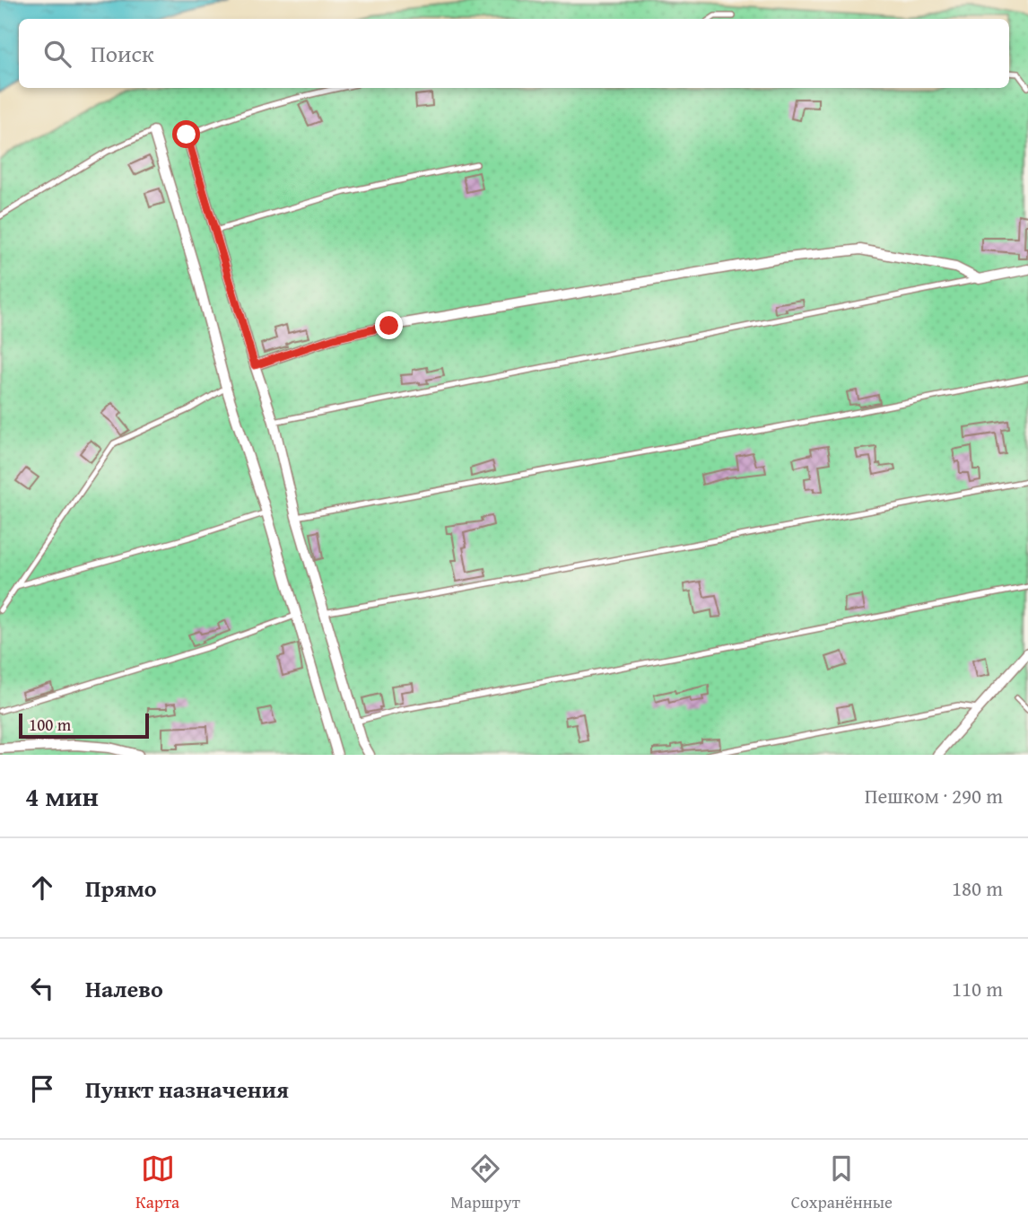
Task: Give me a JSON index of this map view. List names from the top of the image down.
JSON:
{
  "scale_bar": "100 m",
  "page": {
    "search": "Поиск",
    "scale": "100 m",
    "heading": ["4 мин", "Пешком · 290 m"],
    "list": [
      ["Прямо", "180 m"],
      ["Налево", "110 m"],
      "Пункт назначения"
    ],
    "nav": ["Карта", "Маршрут", "Сохранённые"]
  }
}
